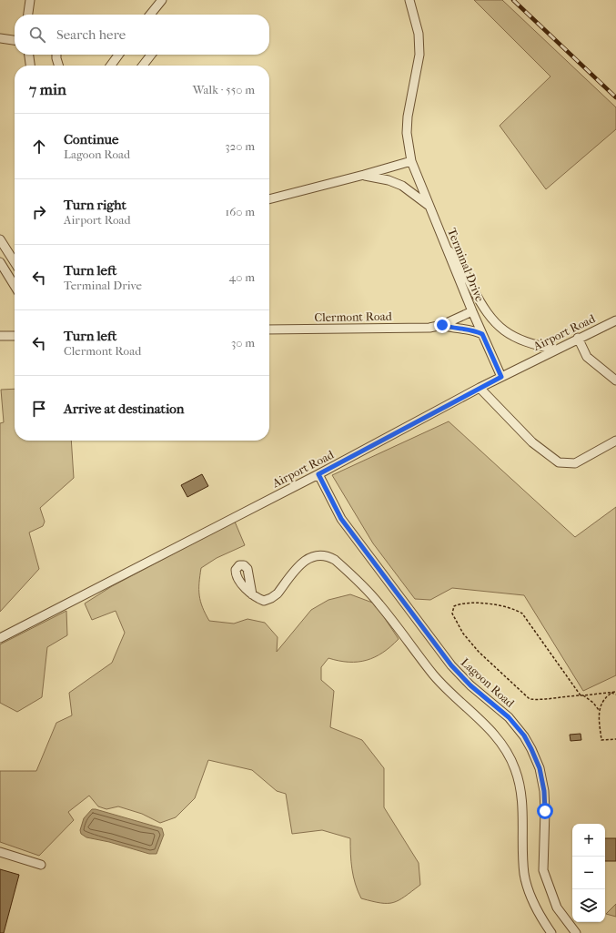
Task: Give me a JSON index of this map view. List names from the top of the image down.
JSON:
{
  "streets": {
    "street": [
      "Terminal Drive",
      "Clermont Road",
      "Airport Road",
      "Lagoon Road"
    ]
  },
  "crossings": [
    ["Terminal Drive", "Clermont Road"],
    ["Terminal Drive", "Airport Road"],
    ["Airport Road", "Lagoon Road"]
  ],
  "page": {
    "search": "Search here",
    "heading": ["7 min", "Walk · 550 m"],
    "list": [
      ["Continue", "Lagoon Road", "320 m"],
      ["Turn right", "Airport Road", "160 m"],
      ["Turn left", "Terminal Drive", "40 m"],
      ["Turn left", "Clermont Road", "30 m"],
      "Arrive at destination"
    ],
    "map_buttons": ["+", "−"]
  }
}
